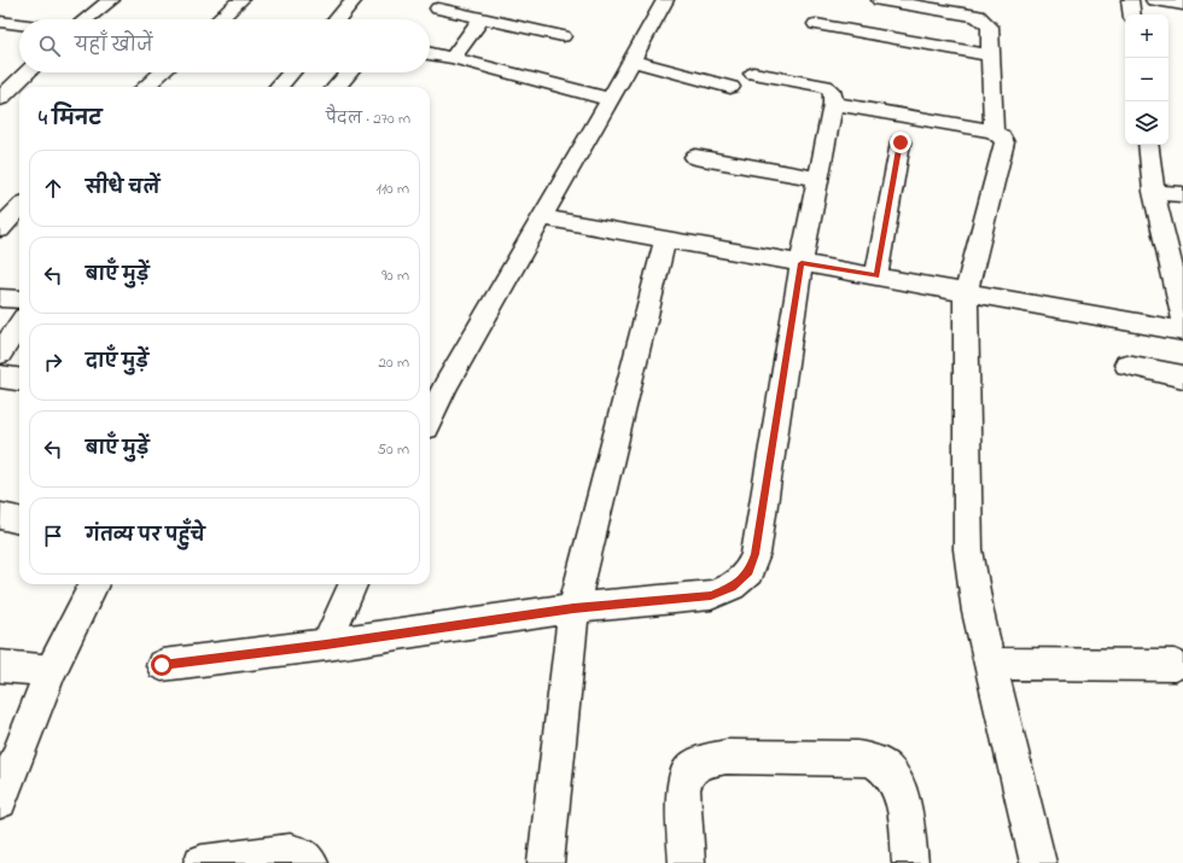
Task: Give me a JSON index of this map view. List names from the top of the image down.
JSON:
{
  "page": {
    "map_buttons": ["+", "−"],
    "search": "यहाँ खोजें",
    "heading": ["4 मिनट", "पैदल · 270 m"],
    "list": [
      ["सीधे चलें", "110 m"],
      ["बाएँ मुड़ें", "90 m"],
      ["दाएँ मुड़ें", "20 m"],
      ["बाएँ मुड़ें", "50 m"],
      "गंतव्य पर पहुँचे"
    ]
  }
}
